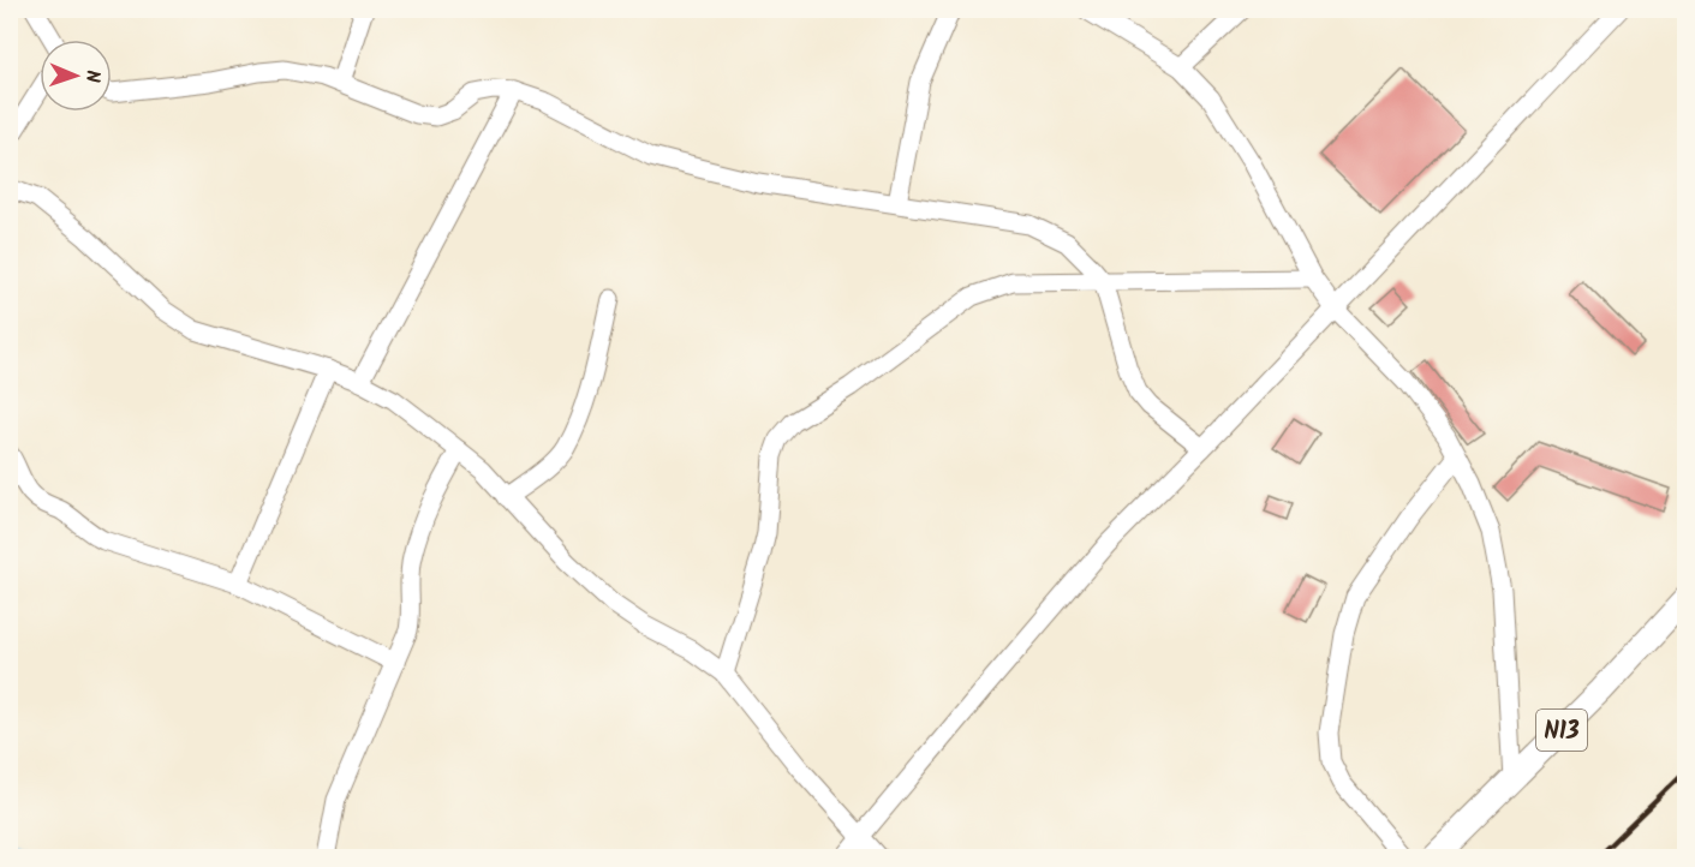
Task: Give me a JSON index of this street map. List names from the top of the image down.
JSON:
{
  "streets": {
    "main road": ["N13"]
  },
  "north": "right"
}
